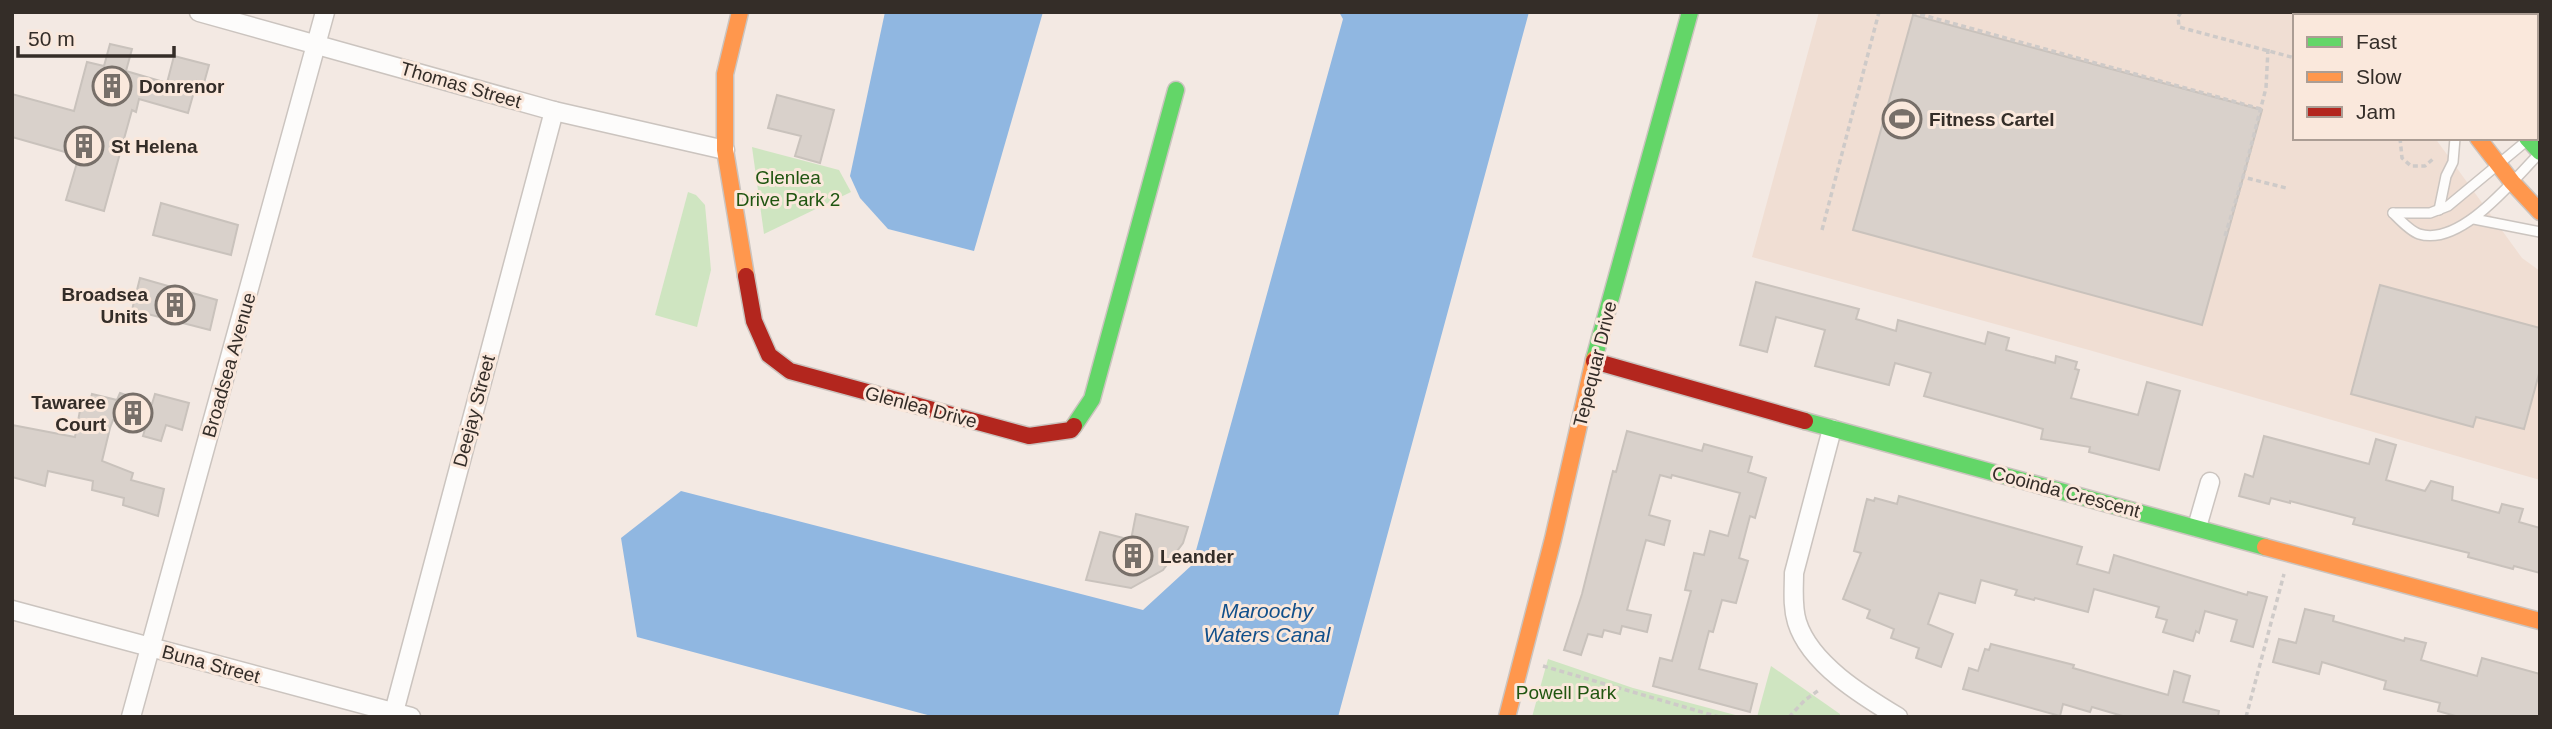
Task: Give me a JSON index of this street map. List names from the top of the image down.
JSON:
{
  "streets": {
    "street": [
      "Thomas Street",
      "Tepequar Drive",
      "Broadsea Avenue",
      "Glenlea Drive",
      "Deejay Street",
      "Cooinda Crescent",
      "Buna Street"
    ]
  },
  "crossings": [
    ["Thomas Street", "Broadsea Avenue"],
    ["Thomas Street", "Glenlea Drive"],
    ["Thomas Street", "Deejay Street"],
    ["Tepequar Drive", "Cooinda Crescent"],
    ["Broadsea Avenue", "Buna Street"],
    ["Deejay Street", "Buna Street"]
  ],
  "water": ["Maroochy Waters Canal"],
  "parks": ["Glenlea Drive Park 2", "Powell Park"],
  "places": {
    "building": [
      "Donrenor",
      "St Helena",
      "Broadsea Units",
      "Tawaree Court",
      "Leander"
    ],
    "sports": ["Fitness Cartel"]
  },
  "legend": ["Fast", "Slow", "Jam"],
  "scale_bar": "50 m"
}
